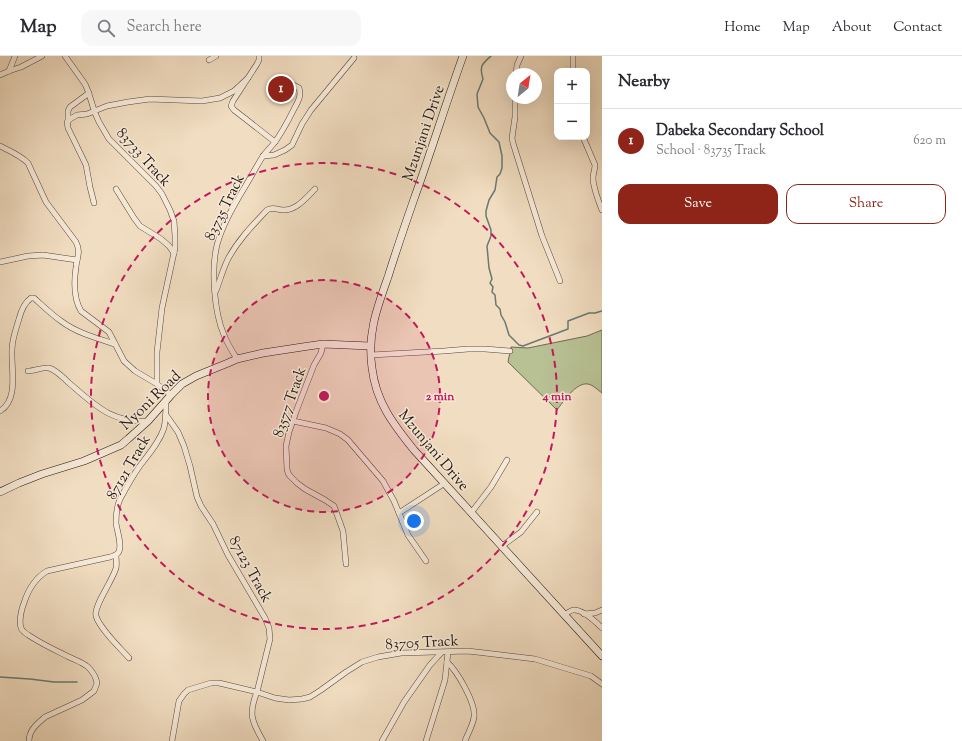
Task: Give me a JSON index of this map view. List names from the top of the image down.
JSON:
{
  "streets": {
    "main road": ["Mzunjani Drive", "Nyoni Road"],
    "street": [
      "83733 Track",
      "83735 Track",
      "83577 Track",
      "87121 Track",
      "87123 Track",
      "83705 Track"
    ]
  },
  "crossings": [
    ["Mzunjani Drive", "Nyoni Road"],
    ["83735 Track", "Nyoni Road"],
    ["Nyoni Road", "83577 Track"],
    ["Nyoni Road", "87121 Track"],
    ["87121 Track", "87123 Track"],
    ["87123 Track", "83705 Track"]
  ],
  "north": "top right",
  "page": {
    "header": "Map",
    "search": "Search here",
    "nav": [
      "Home",
      "Map",
      "About",
      "Contact"
    ],
    "heading": "Nearby",
    "map_buttons": ["+", "−"],
    "pins": "1",
    "list": [
      {
        "mark": "1",
        "name": "Dabeka Secondary School",
        "note": "School · 83735 Track",
        "value": "620 m"
      }
    ],
    "buttons": ["Save", "Share"]
  },
  "rings": ["2 min", "4 min"]
}
